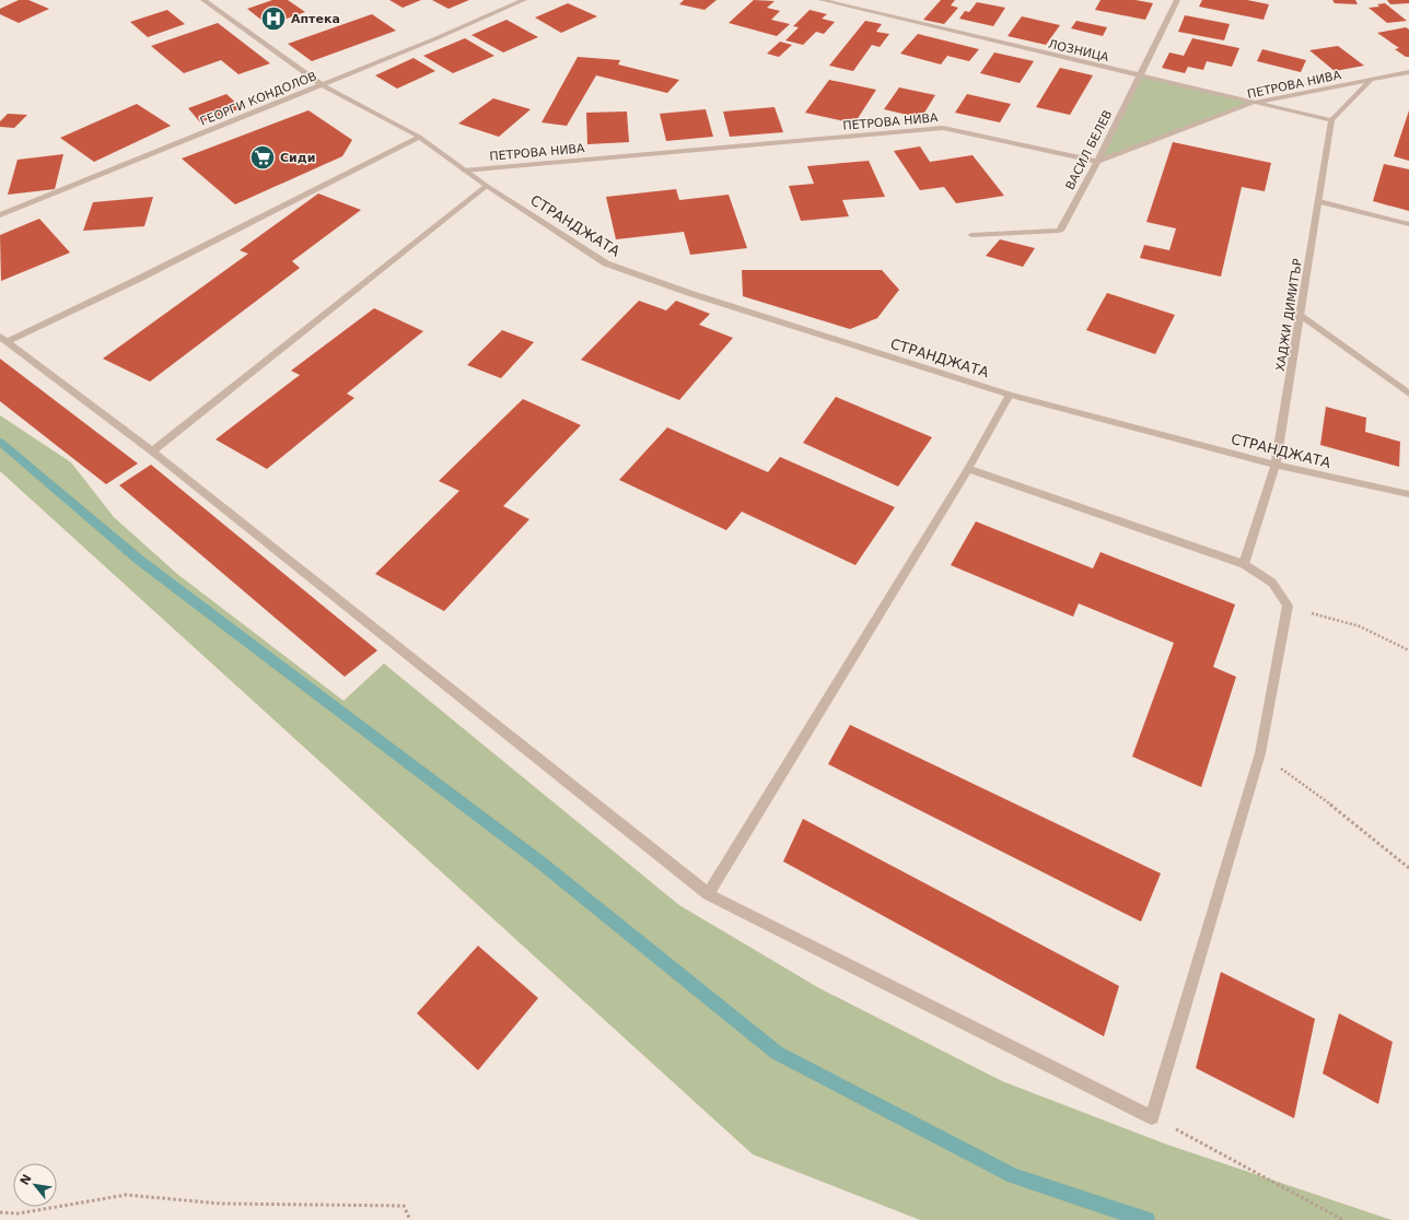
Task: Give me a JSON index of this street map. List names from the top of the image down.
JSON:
{
  "streets": {
    "street": [
      "ЛОЗНИЦА",
      "ПЕТРОВА НИВА",
      "ГЕОРГИ КОНДОЛОВ",
      "ВАСИЛ БЕЛЕВ",
      "СТРАНДЖАТА",
      "ХАДЖИ ДИМИТЪР"
    ]
  },
  "crossings": [
    ["ЛОЗНИЦА", "ПЕТРОВА НИВА"],
    ["ЛОЗНИЦА", "ВАСИЛ БЕЛЕВ"],
    ["ЛОЗНИЦА", "ХАДЖИ ДИМИТЪР"],
    ["ПЕТРОВА НИВА", "ГЕОРГИ КОНДОЛОВ"],
    ["ПЕТРОВА НИВА", "ВАСИЛ БЕЛЕВ"],
    ["ПЕТРОВА НИВА", "СТРАНДЖАТА"],
    ["СТРАНДЖАТА", "ХАДЖИ ДИМИТЪР"]
  ],
  "places": {
    "hospital": ["Аптека"],
    "supermarket": ["Сиди"]
  },
  "north": "top left"
}
